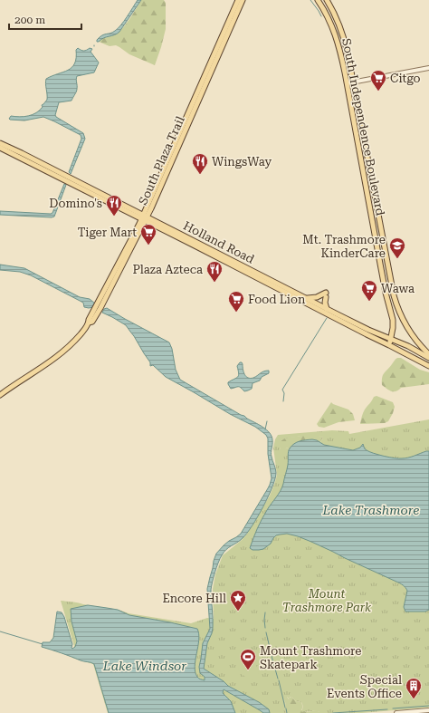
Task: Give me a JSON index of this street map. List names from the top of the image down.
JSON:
{
  "streets": {
    "main road": ["South Independence Boulevard", "South Plaza Trail", "Holland Road"]
  },
  "crossings": [
    ["South Independence Boulevard", "Holland Road"],
    ["South Plaza Trail", "Holland Road"]
  ],
  "water": ["Lake Trashmore", "Lake Windsor"],
  "parks": ["Mount Trashmore Park"],
  "places": {
    "supermarket": [
      "Citgo",
      "Tiger Mart",
      "Wawa",
      "Food Lion"
    ],
    "restaurant": ["WingsWay", "Domino's", "Plaza Azteca"],
    "school or university": ["Mt. Trashmore KinderCare"],
    "place": ["Encore Hill"],
    "sports": ["Mount Trashmore Skatepark"],
    "building": ["Special Events Office"]
  },
  "scale_bar": "200 m"
}
